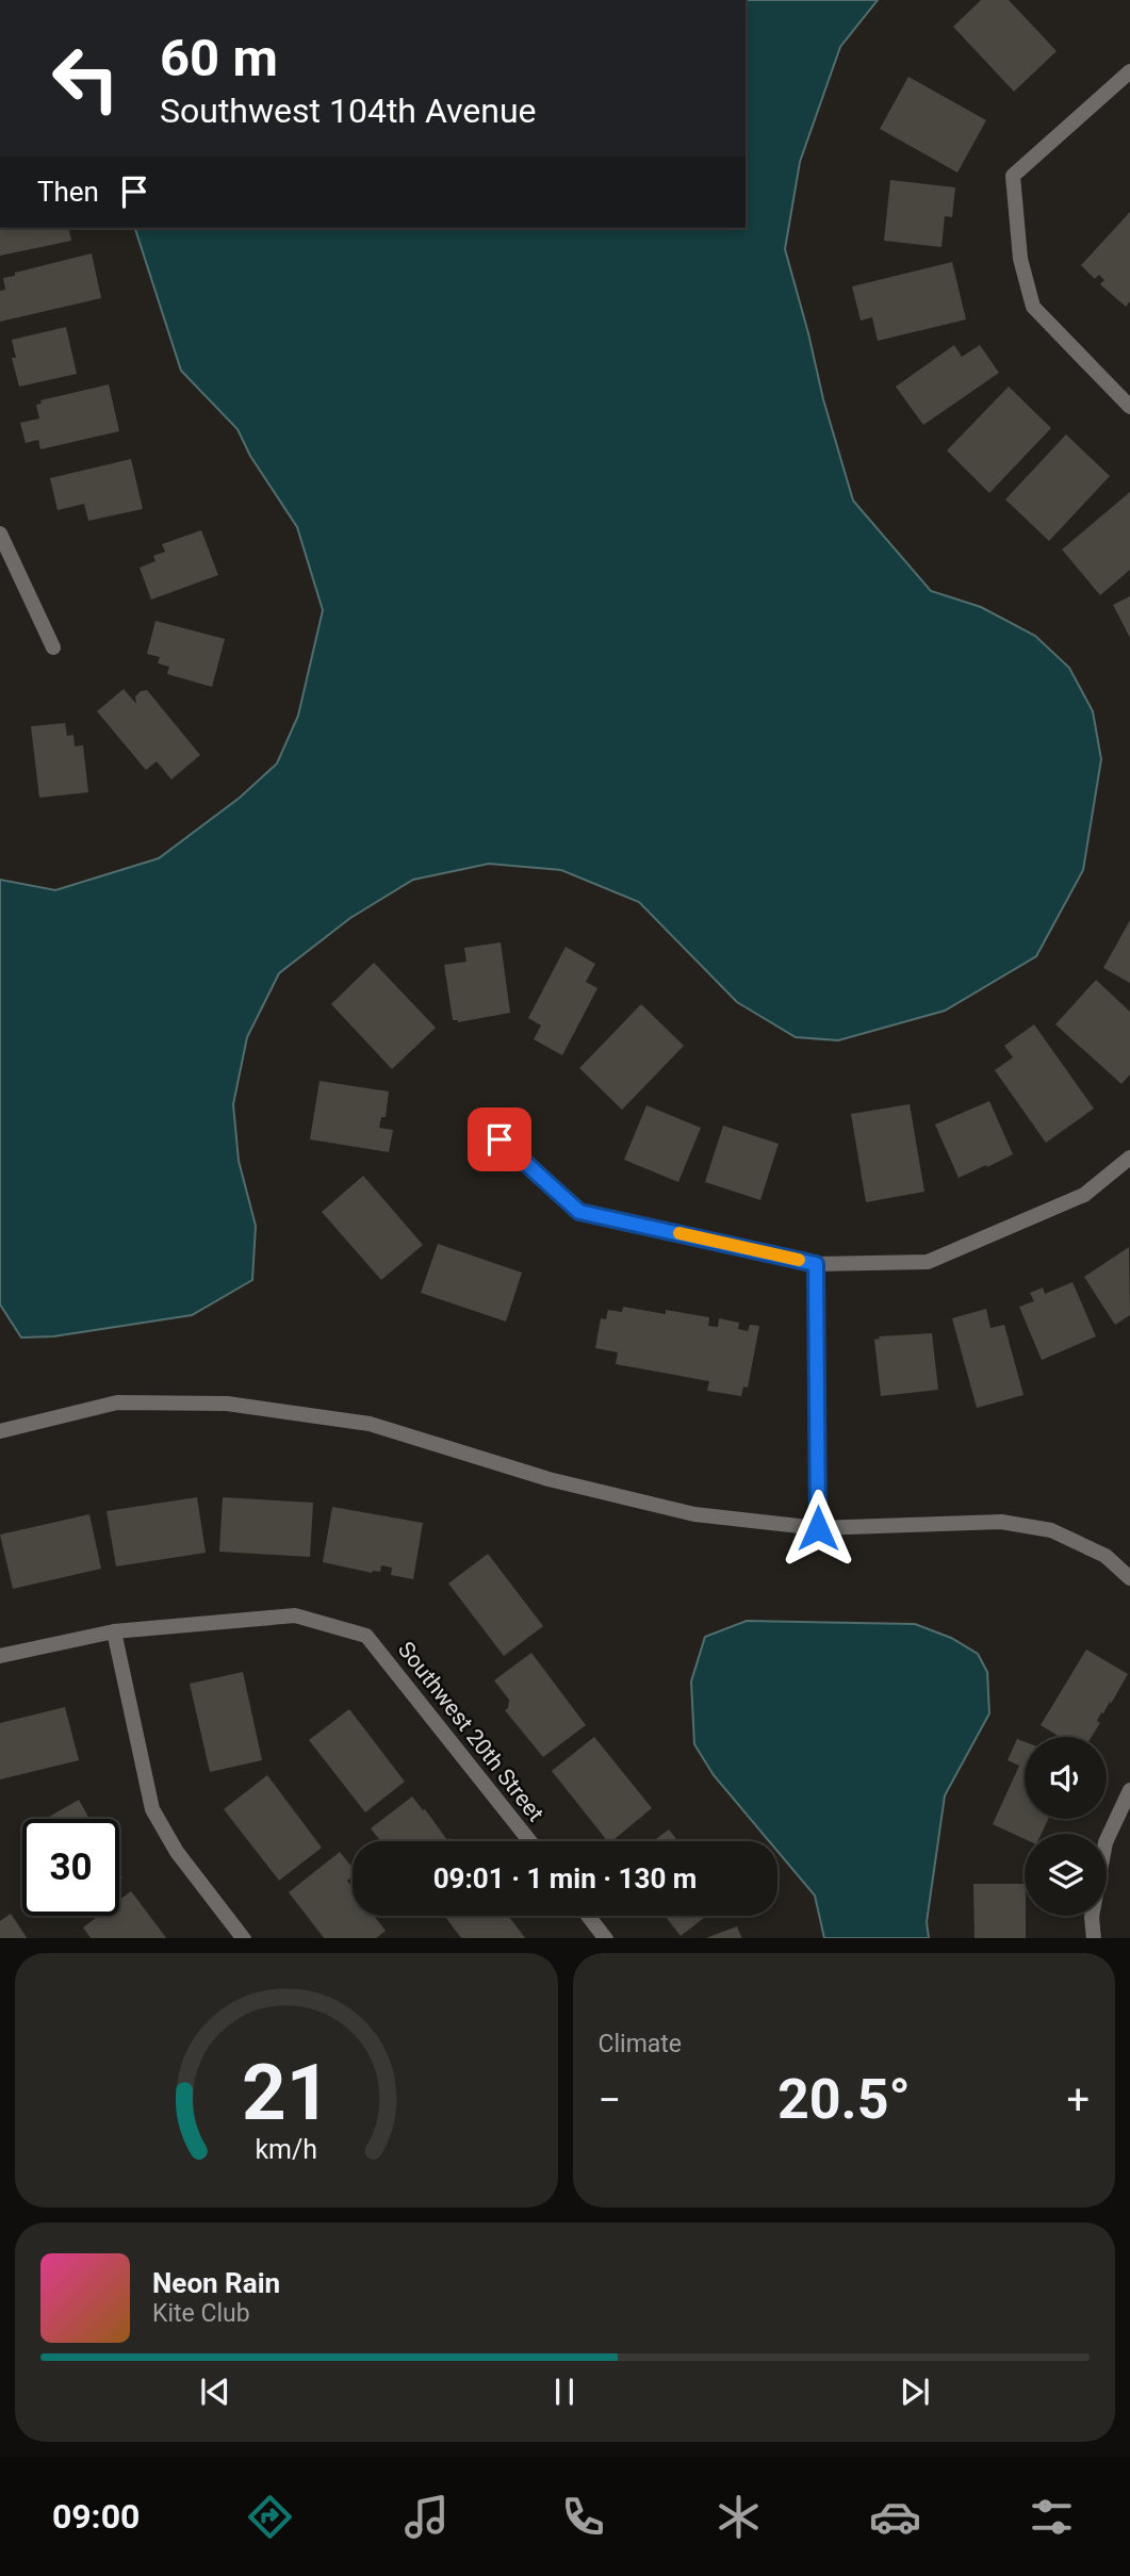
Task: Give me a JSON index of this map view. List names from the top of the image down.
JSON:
{
  "streets": {
    "street": ["Southwest 20th Street"]
  },
  "page": {
    "turn": ["60 m", "Southwest 104th Avenue"],
    "then": "Then",
    "limit": "30",
    "trip": "09:01 · 1 min · 130 m",
    "tile": "Climate",
    "heat": ["−", "20.5°", "+"],
    "song": ["Neon Rain", "Kite Club"],
    "tabs": "09:00",
    "gauge": ["21", "km/h"]
  }
}
